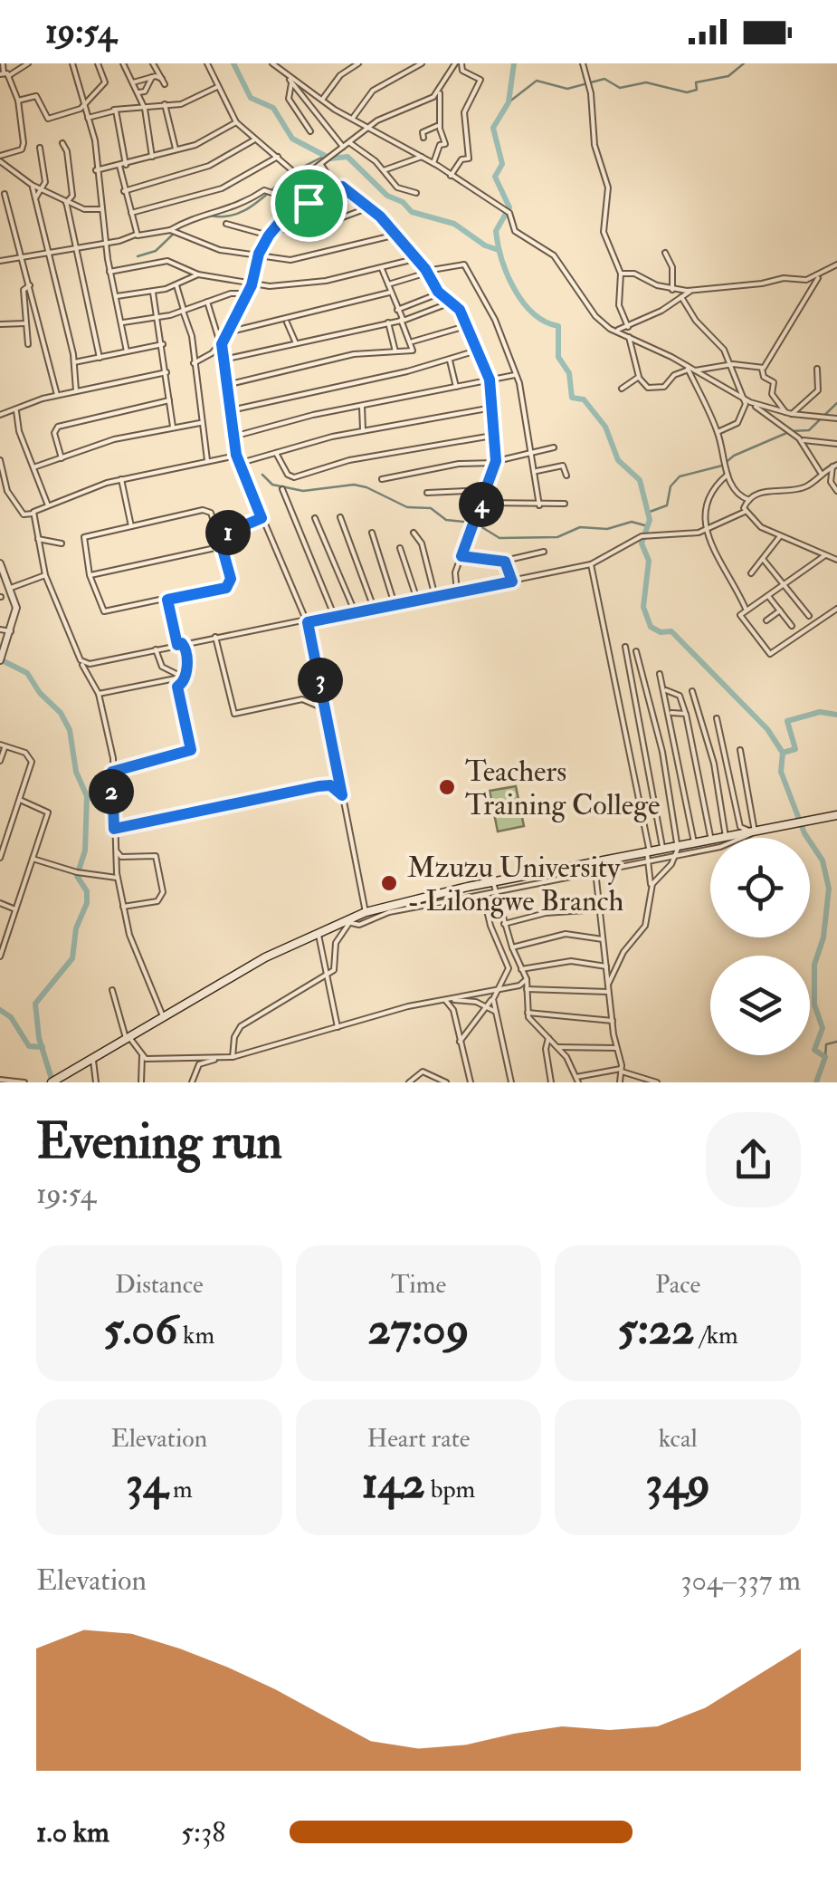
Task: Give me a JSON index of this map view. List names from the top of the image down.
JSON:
{
  "places": ["Teachers Training College", "Mzuzu University - Lilongwe Branch"],
  "page": {
    "status": "19:54",
    "pins": [
      "4",
      "1",
      "3",
      "2"
    ],
    "heading": ["Evening run", "19:54"],
    "stats": [
      ["Distance", "5.06 km"],
      ["Time", "27:09"],
      ["Pace", "5:22 /km"],
      ["Elevation", "34 m"],
      ["Heart rate", "142 bpm"],
      ["kcal", "349"]
    ],
    "chart": ["Elevation", "304–337 m"],
    "list": [
      {
        "name": "1.0 km",
        "note": "5:38"
      }
    ]
  }
}
